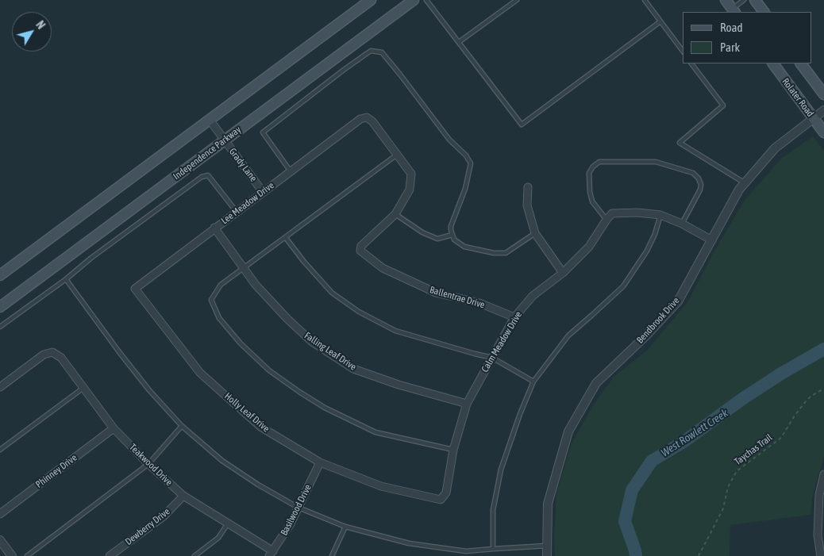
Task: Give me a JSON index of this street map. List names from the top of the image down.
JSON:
{
  "streets": {
    "main road": ["Rolater Road", "Independence Parkway"],
    "street": [
      "Grady Lane",
      "Lee Meadow Drive",
      "Ballentrae Drive",
      "Bendbrook Drive",
      "Calm Meadow Drive",
      "Falling Leaf Drive",
      "Holly Leaf Drive",
      "Teakwood Drive",
      "Phinney Drive",
      "Basilwood Drive",
      "Dewberry Drive"
    ],
    "path": ["Taychas Trail"]
  },
  "crossings": [
    ["Rolater Road", "Bendbrook Drive"],
    ["Independence Parkway", "Grady Lane"],
    ["Grady Lane", "Lee Meadow Drive"],
    ["Lee Meadow Drive", "Falling Leaf Drive"],
    ["Lee Meadow Drive", "Holly Leaf Drive"],
    ["Ballentrae Drive", "Calm Meadow Drive"],
    ["Calm Meadow Drive", "Falling Leaf Drive"],
    ["Calm Meadow Drive", "Holly Leaf Drive"],
    ["Holly Leaf Drive", "Basilwood Drive"],
    ["Teakwood Drive", "Phinney Drive"],
    ["Teakwood Drive", "Basilwood Drive"],
    ["Teakwood Drive", "Dewberry Drive"]
  ],
  "water": ["West Rowlett Creek"],
  "legend": ["Road", "Park"],
  "north": "top right"
}
